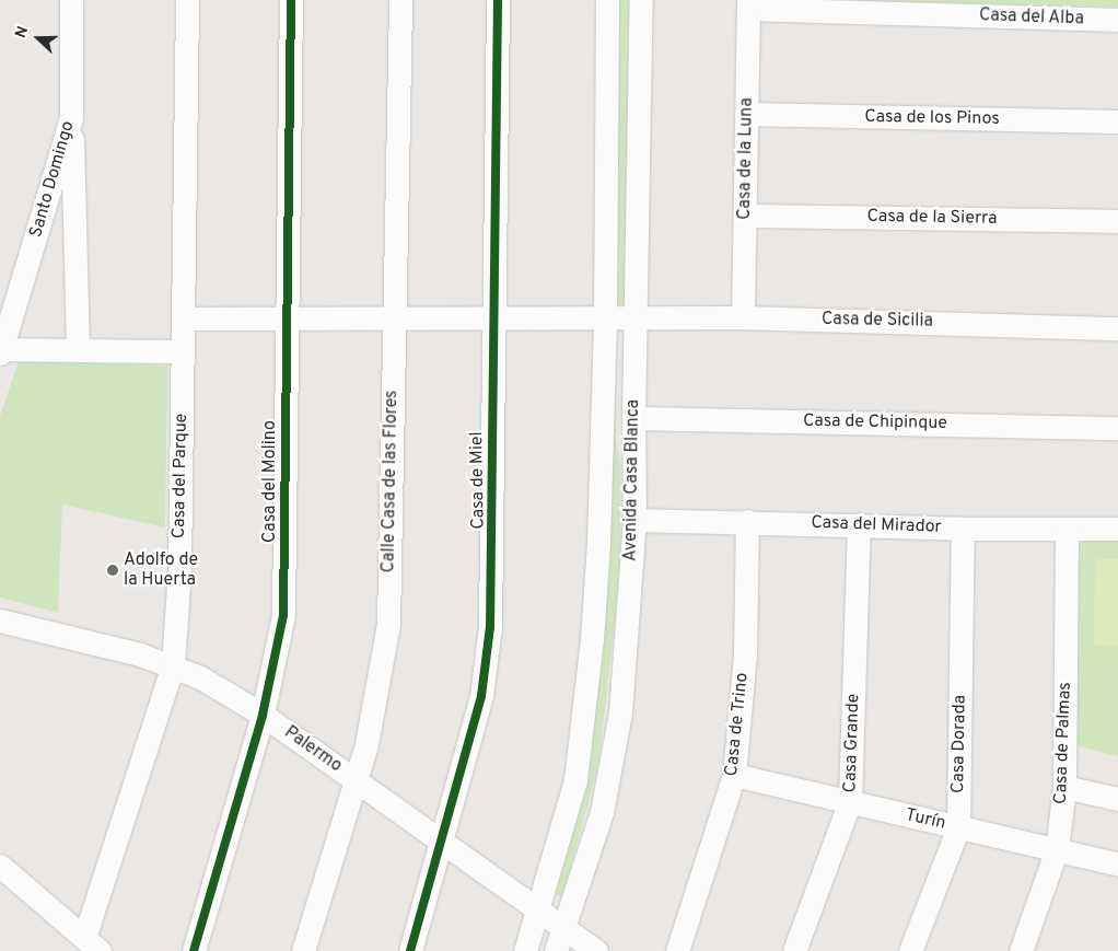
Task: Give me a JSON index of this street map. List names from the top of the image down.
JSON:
{
  "streets": {
    "street": [
      "Casa del Alba",
      "Casa de los Pinos",
      "Casa de la Luna",
      "Santo Domingo",
      "Casa de la Sierra",
      "Casa de Sicilia",
      "Casa de Chipinque",
      "Casa del Parque",
      "Casa de Miel",
      "Avenida Casa Blanca",
      "Casa del Molino",
      "Calle Casa de las Flores",
      "Casa del Mirador",
      "Casa de Trino",
      "Casa Grande",
      "Casa de Palmas",
      "Casa Dorada",
      "Palermo",
      "Turín"
    ]
  },
  "crossings": [
    ["Casa del Alba", "Casa de la Luna"],
    ["Casa de los Pinos", "Casa de la Luna"],
    ["Casa de la Luna", "Casa de la Sierra"],
    ["Casa de la Luna", "Casa de Sicilia"],
    ["Casa de Sicilia", "Casa del Parque"],
    ["Casa de Sicilia", "Casa de Miel"],
    ["Casa de Sicilia", "Avenida Casa Blanca"],
    ["Casa de Sicilia", "Casa del Molino"],
    ["Casa de Sicilia", "Calle Casa de las Flores"],
    ["Casa de Chipinque", "Avenida Casa Blanca"],
    ["Casa del Parque", "Palermo"],
    ["Casa de Miel", "Palermo"],
    ["Avenida Casa Blanca", "Casa del Mirador"],
    ["Avenida Casa Blanca", "Palermo"],
    ["Casa del Molino", "Palermo"],
    ["Calle Casa de las Flores", "Palermo"],
    ["Casa del Mirador", "Casa de Trino"],
    ["Casa del Mirador", "Casa Grande"],
    ["Casa del Mirador", "Casa de Palmas"],
    ["Casa del Mirador", "Casa Dorada"],
    ["Casa de Trino", "Turín"],
    ["Casa Grande", "Turín"],
    ["Casa de Palmas", "Turín"],
    ["Casa Dorada", "Turín"]
  ],
  "places": ["Adolfo de la Huerta"],
  "north": "left"
}
